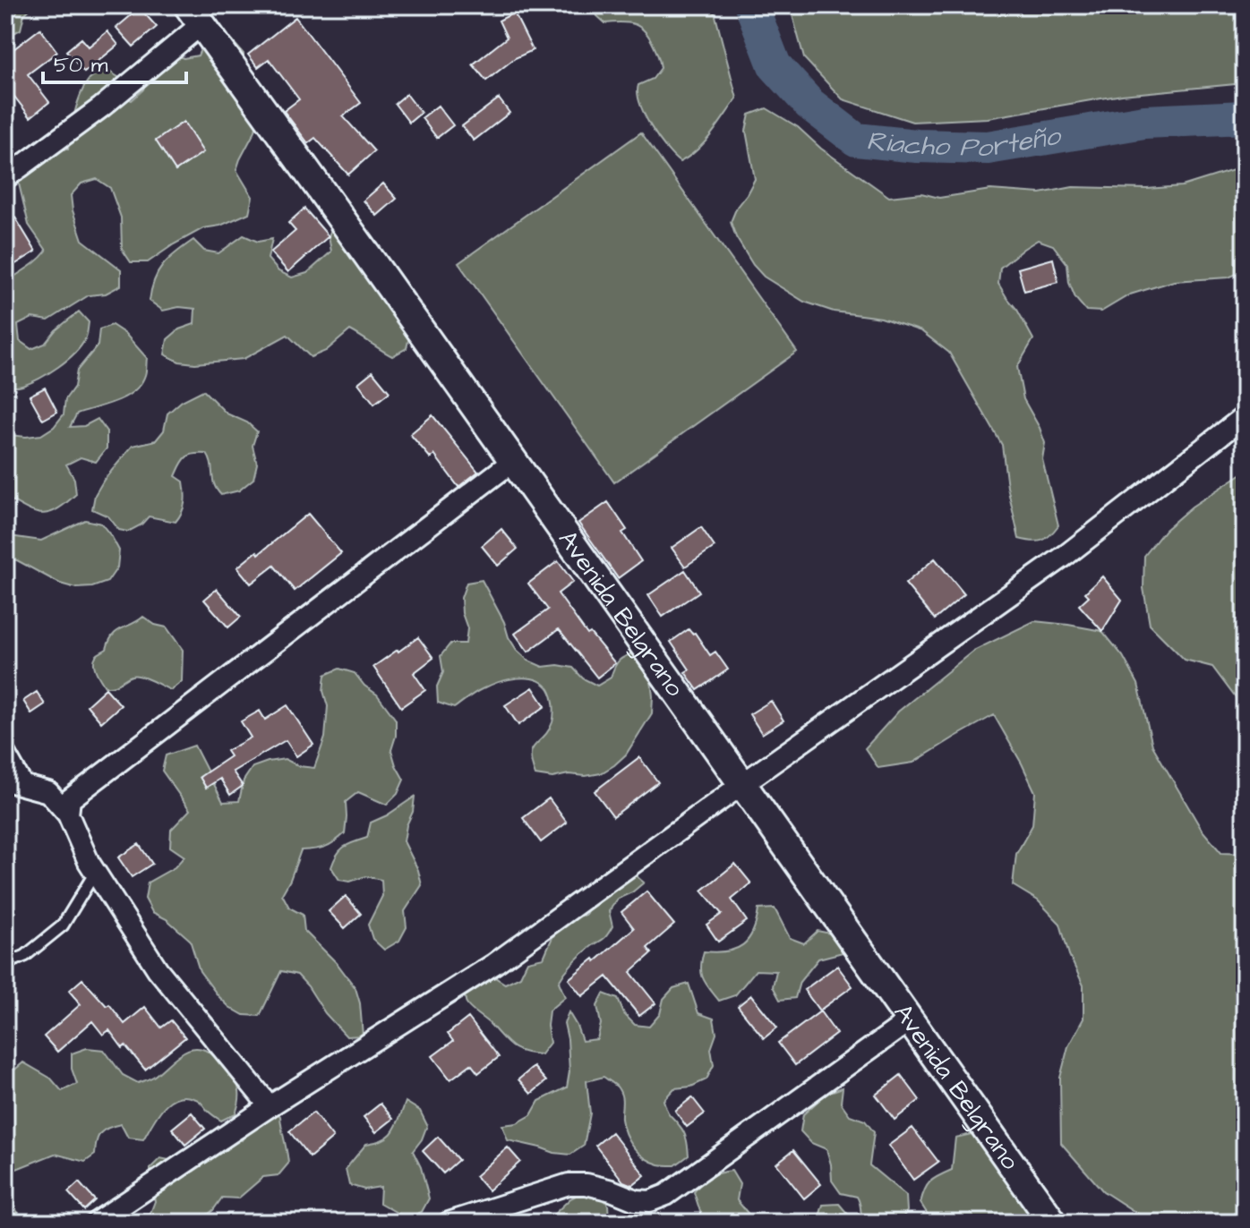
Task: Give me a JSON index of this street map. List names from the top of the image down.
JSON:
{
  "streets": {
    "street": ["Avenida Belgrano"]
  },
  "water": ["Riacho Porteño"],
  "scale_bar": "50 m"
}
